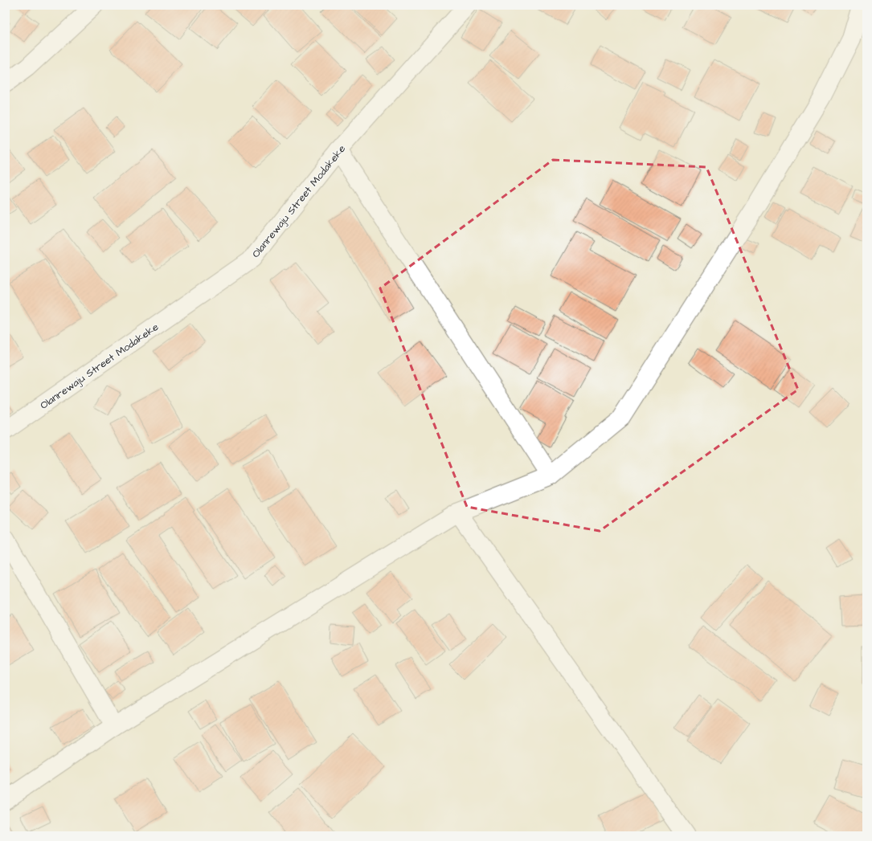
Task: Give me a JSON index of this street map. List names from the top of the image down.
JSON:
{
  "streets": {
    "street": ["Olanrewaju Street Modakeke"]
  }
}
